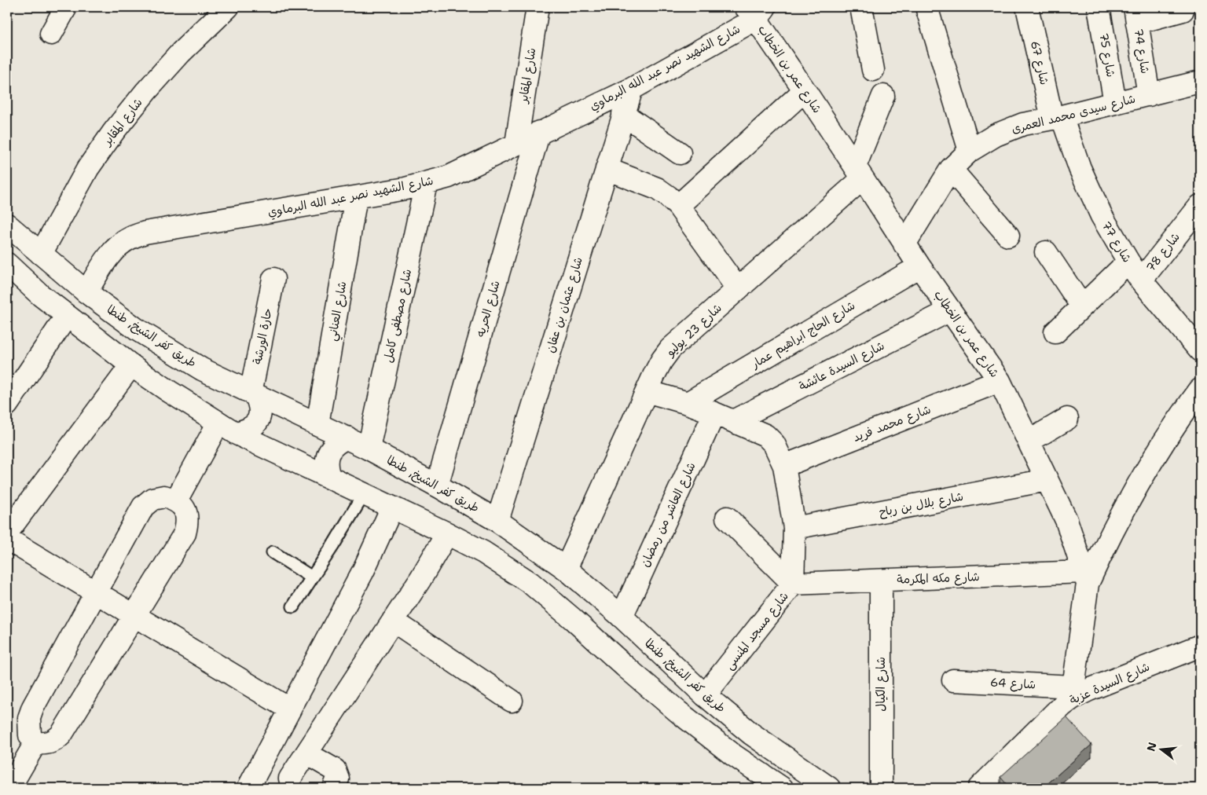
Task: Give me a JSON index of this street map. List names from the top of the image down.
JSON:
{
  "streets": {
    "street": [
      "شارع 74",
      "شارع 75",
      "شارع 67",
      "شارع الشهيد نصر عبد الله البرماوي",
      "شارع عمر بن الخطاب",
      "شارع المقابر",
      "شارع سيدى محمد العمرى",
      "شارع 77",
      "شارع 78",
      "شارع عثمان بن عفان",
      "شارع الحريه",
      "شارع العناني",
      "شارع مصطفى كامل",
      "شارع 23 يوليو",
      "شارع الحاج ابراهيم عمار",
      "طريق كفر الشيخ, طنطا",
      "حارة الورشة",
      "شارع السيدة عائشة",
      "شارع محمد فريد",
      "شارع بلال بن رباح",
      "شارع العاشر من رمضان",
      "شارع مكه المكرمة",
      "شارع مسجد المنسى",
      "شارع 64",
      "شارع السيدة عزبة",
      "شارع الكيال"
    ]
  },
  "crossings": [
    ["شارع 74", "شارع سيدى محمد العمرى"],
    ["شارع 75", "شارع سيدى محمد العمرى"],
    ["شارع 67", "شارع سيدى محمد العمرى"],
    ["شارع 67", "شارع 77"],
    ["شارع الشهيد نصر عبد الله البرماوي", "شارع عمر بن الخطاب"],
    ["شارع الشهيد نصر عبد الله البرماوي", "شارع المقابر"],
    ["شارع الشهيد نصر عبد الله البرماوي", "شارع عثمان بن عفان"],
    ["شارع الشهيد نصر عبد الله البرماوي", "شارع الحريه"],
    ["شارع الشهيد نصر عبد الله البرماوي", "شارع العناني"],
    ["شارع الشهيد نصر عبد الله البرماوي", "شارع مصطفى كامل"],
    ["شارع الشهيد نصر عبد الله البرماوي", "طريق كفر الشيخ, طنطا"],
    ["شارع عمر بن الخطاب", "شارع سيدى محمد العمرى"],
    ["شارع عمر بن الخطاب", "شارع 23 يوليو"],
    ["شارع عمر بن الخطاب", "شارع الحاج ابراهيم عمار"],
    ["شارع عمر بن الخطاب", "شارع السيدة عائشة"],
    ["شارع عمر بن الخطاب", "شارع محمد فريد"],
    ["شارع عمر بن الخطاب", "شارع بلال بن رباح"],
    ["شارع عمر بن الخطاب", "شارع مكه المكرمة"],
    ["شارع عمر بن الخطاب", "شارع 64"],
    ["شارع عمر بن الخطاب", "شارع السيدة عزبة"],
    ["شارع المقابر", "طريق كفر الشيخ, طنطا"],
    ["شارع سيدى محمد العمرى", "شارع 77"],
    ["شارع 77", "شارع 78"],
    ["شارع عثمان بن عفان", "طريق كفر الشيخ, طنطا"],
    ["شارع الحريه", "طريق كفر الشيخ, طنطا"],
    ["شارع العناني", "طريق كفر الشيخ, طنطا"],
    ["شارع مصطفى كامل", "طريق كفر الشيخ, طنطا"],
    ["شارع 23 يوليو", "طريق كفر الشيخ, طنطا"],
    ["شارع 23 يوليو", "شارع مسجد المنسى"],
    ["شارع الحاج ابراهيم عمار", "شارع مسجد المنسى"],
    ["طريق كفر الشيخ, طنطا", "حارة الورشة"],
    ["طريق كفر الشيخ, طنطا", "شارع العاشر من رمضان"],
    ["طريق كفر الشيخ, طنطا", "شارع مسجد المنسى"],
    ["شارع السيدة عائشة", "شارع العاشر من رمضان"],
    ["شارع السيدة عائشة", "شارع مسجد المنسى"],
    ["شارع محمد فريد", "شارع مسجد المنسى"],
    ["شارع بلال بن رباح", "شارع مسجد المنسى"],
    ["شارع العاشر من رمضان", "شارع مسجد المنسى"],
    ["شارع مكه المكرمة", "شارع مسجد المنسى"],
    ["شارع مكه المكرمة", "شارع الكيال"],
    ["شارع 64", "شارع السيدة عزبة"]
  ],
  "north": "left"
}
